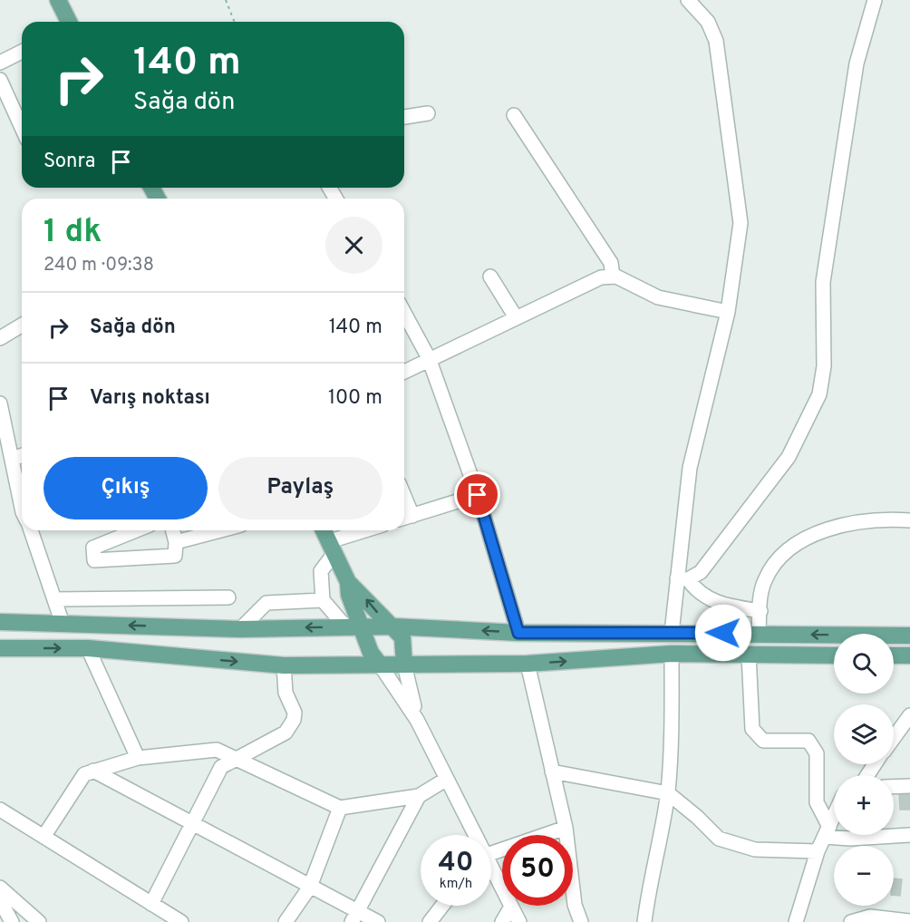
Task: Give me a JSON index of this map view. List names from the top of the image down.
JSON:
{
  "page": {
    "turn": ["140 m", "Sağa dön"],
    "then": "Sonra",
    "heading": ["1 dk", "240 m · 09:38"],
    "list": [
      {
        "name": "Sağa dön",
        "value": "140 m"
      },
      {
        "name": "Varış noktası",
        "value": "100 m"
      }
    ],
    "buttons": ["Çıkış", "Paylaş"],
    "map_buttons": ["+", "−"],
    "speed": "40 km/h",
    "limit": "50"
  }
}
